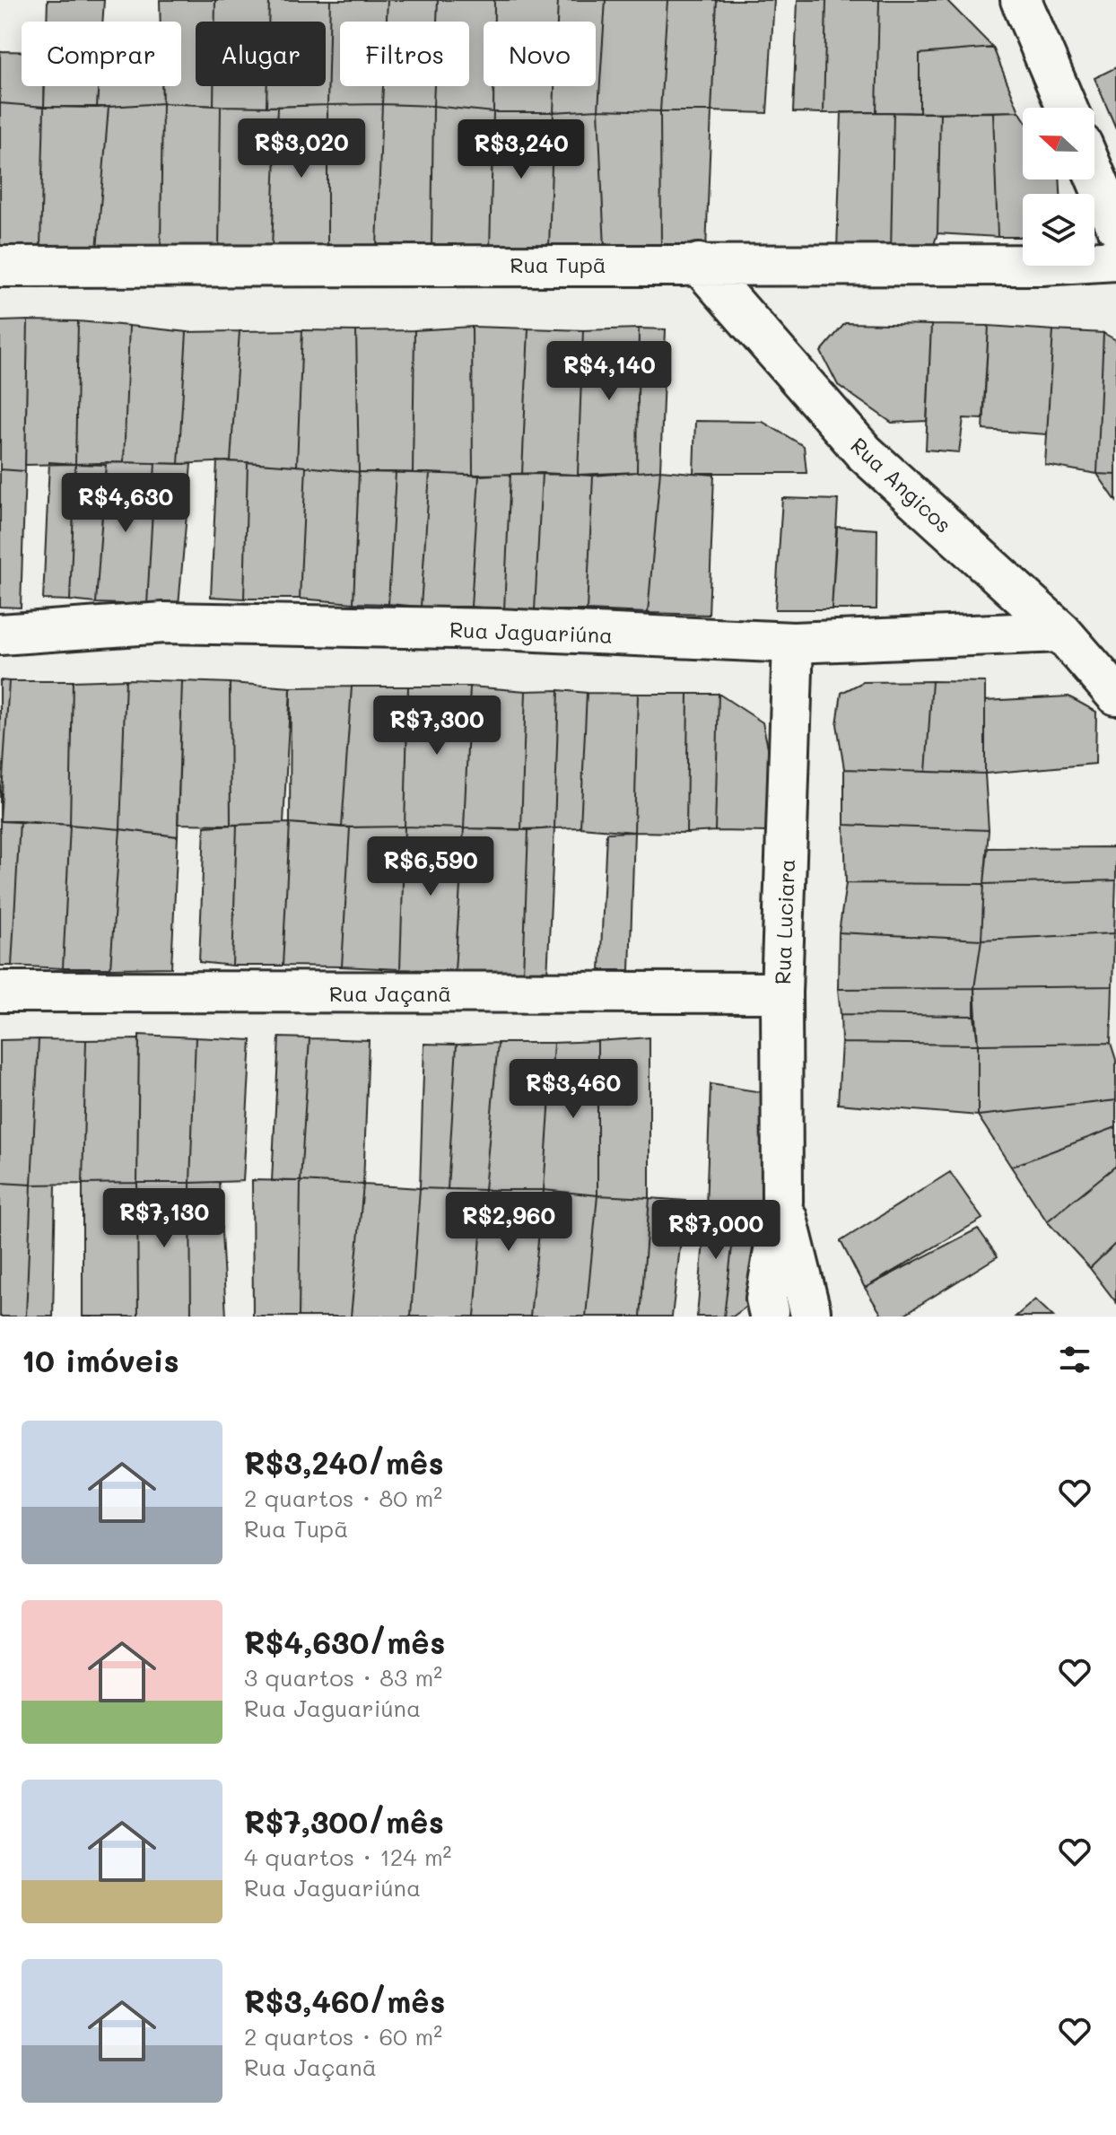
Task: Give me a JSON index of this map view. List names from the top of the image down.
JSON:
{
  "streets": {
    "street": [
      "Rua Tupã",
      "Rua Angicos",
      "Rua Jaguariúna",
      "Rua Luciara",
      "Rua Jaçanã"
    ]
  },
  "crossings": [
    ["Rua Tupã", "Rua Angicos"],
    ["Rua Angicos", "Rua Jaguariúna"],
    ["Rua Jaguariúna", "Rua Luciara"],
    ["Rua Luciara", "Rua Jaçanã"]
  ],
  "north": "left",
  "page": {
    "chip": [
      "Comprar",
      "Alugar",
      "Filtros",
      "Novo"
    ],
    "price": [
      "R$3,020",
      "R$3,240",
      "R$4,140",
      "R$4,630",
      "R$7,300",
      "R$6,590",
      "R$3,460",
      "R$7,130",
      "R$2,960",
      "R$7,000"
    ],
    "heading": "10 imóveis",
    "list": [
      {
        "name": "R$3,240/mês",
        "note": "2 quartos · 80 m² · Rua Tupã"
      },
      {
        "name": "R$4,630/mês",
        "note": "3 quartos · 83 m² · Rua Jaguariúna"
      },
      {
        "name": "R$7,300/mês",
        "note": "4 quartos · 124 m² · Rua Jaguariúna"
      },
      {
        "name": "R$3,460/mês",
        "note": "2 quartos · 60 m² · Rua Jaçanã"
      }
    ]
  }
}
